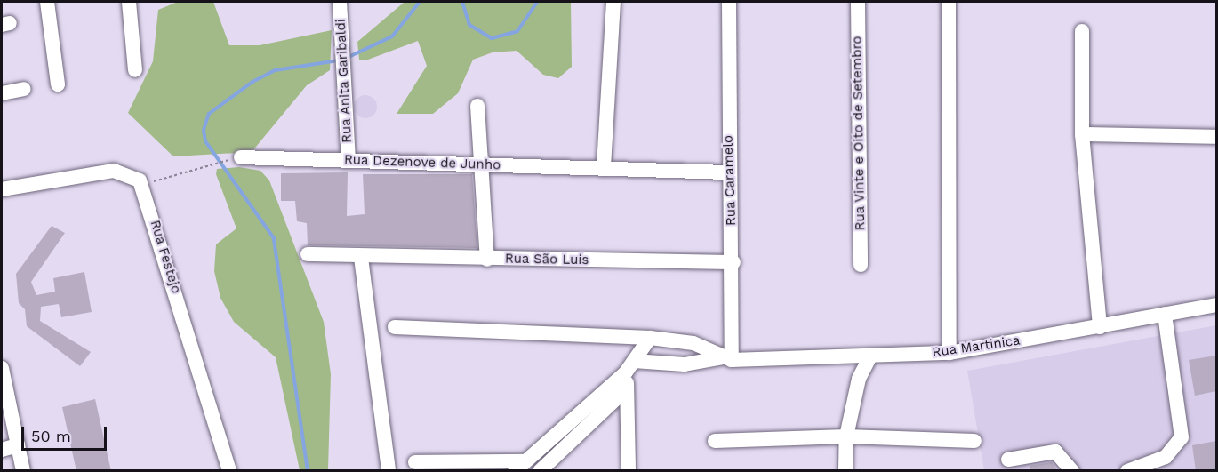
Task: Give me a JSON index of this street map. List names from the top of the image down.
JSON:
{
  "streets": {
    "street": [
      "Rua Anita Garibaldi",
      "Rua Vinte e Oito de Setembro",
      "Rua Dezenove de Junho",
      "Rua Caramelo",
      "Rua Festejo",
      "Rua São Luís",
      "Rua Martinica"
    ]
  },
  "crossings": [
    ["Rua Anita Garibaldi", "Rua Dezenove de Junho"],
    ["Rua Dezenove de Junho", "Rua Caramelo"],
    ["Rua Caramelo", "Rua São Luís"],
    ["Rua Caramelo", "Rua Martinica"]
  ],
  "scale_bar": "50 m"
}
